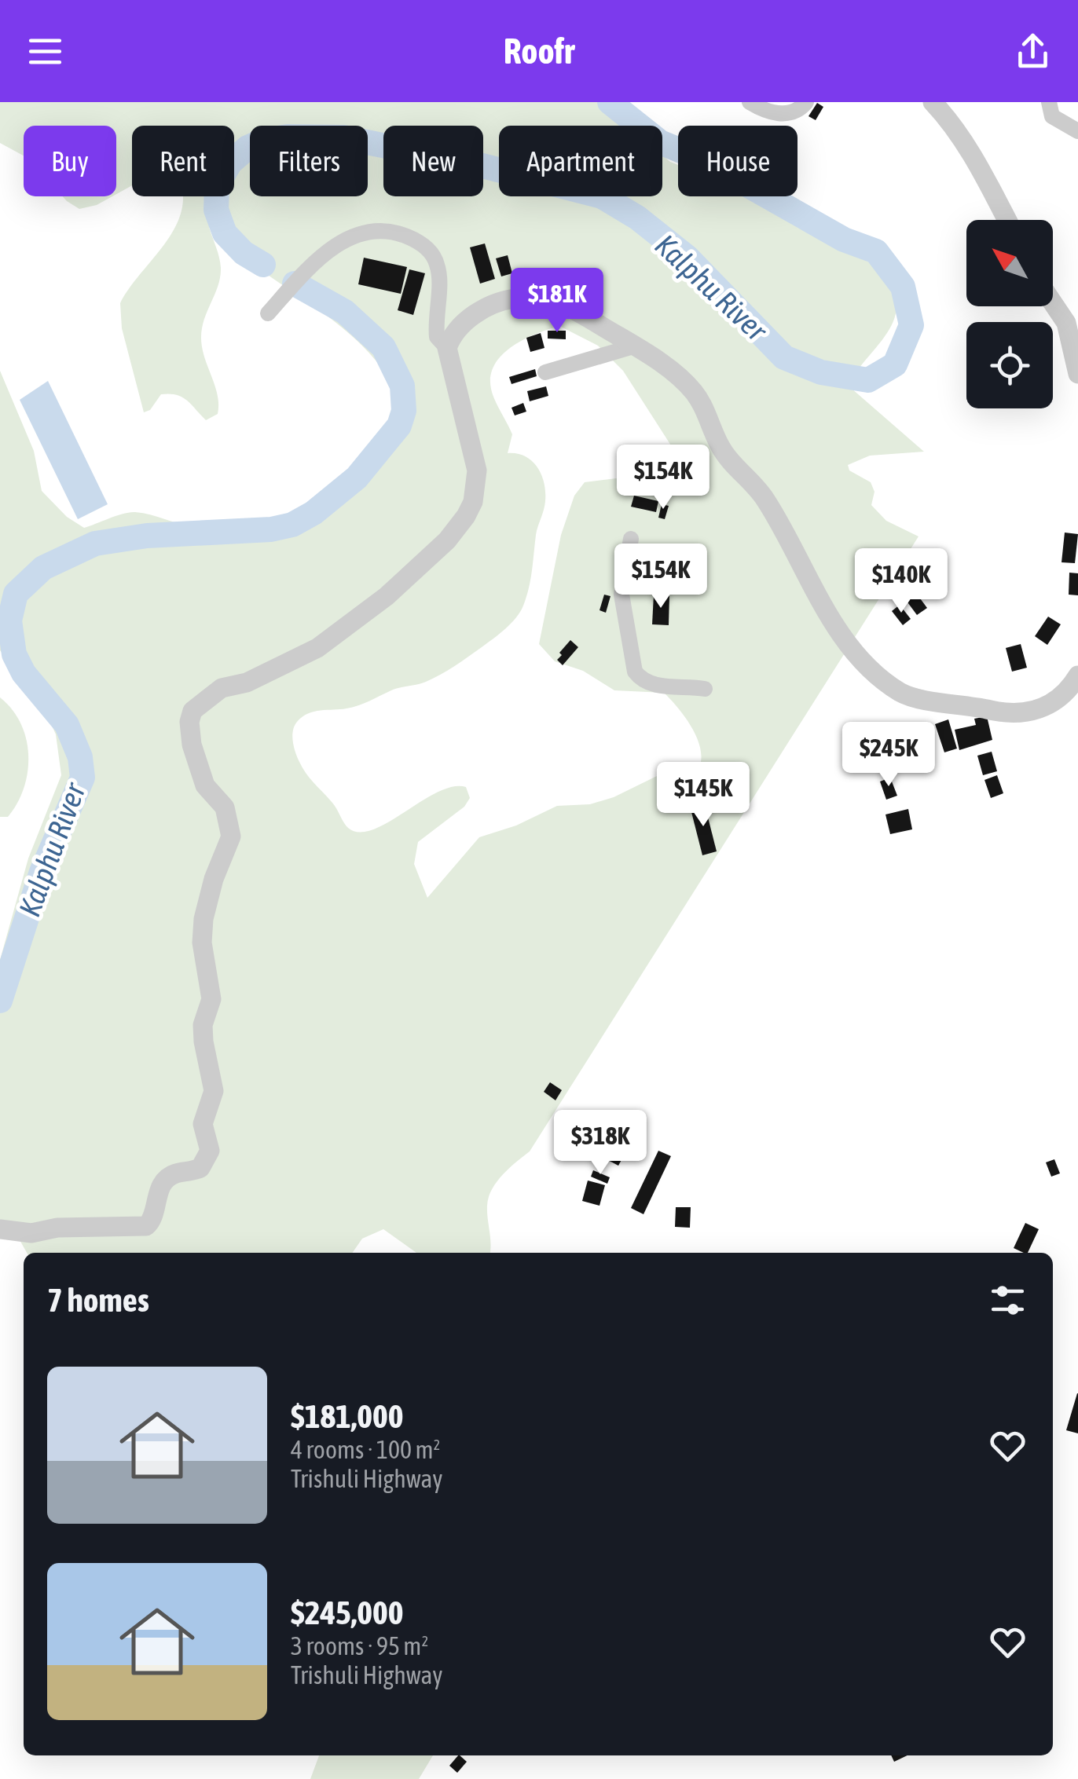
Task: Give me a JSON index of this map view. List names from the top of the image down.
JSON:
{
  "water": ["Kalphu River"],
  "north": "top left",
  "page": {
    "header": "Roofr",
    "chip": [
      "Buy",
      "Rent",
      "Filters",
      "New",
      "Apartment",
      "House"
    ],
    "price": [
      "$181K",
      "$154K",
      "$154K",
      "$140K",
      "$245K",
      "$145K",
      "$318K"
    ],
    "heading": "7 homes",
    "list": [
      {
        "name": "$181,000",
        "note": "4 rooms · 100 m² · Trishuli Highway"
      },
      {
        "name": "$245,000",
        "note": "3 rooms · 95 m² · Trishuli Highway"
      }
    ]
  }
}
